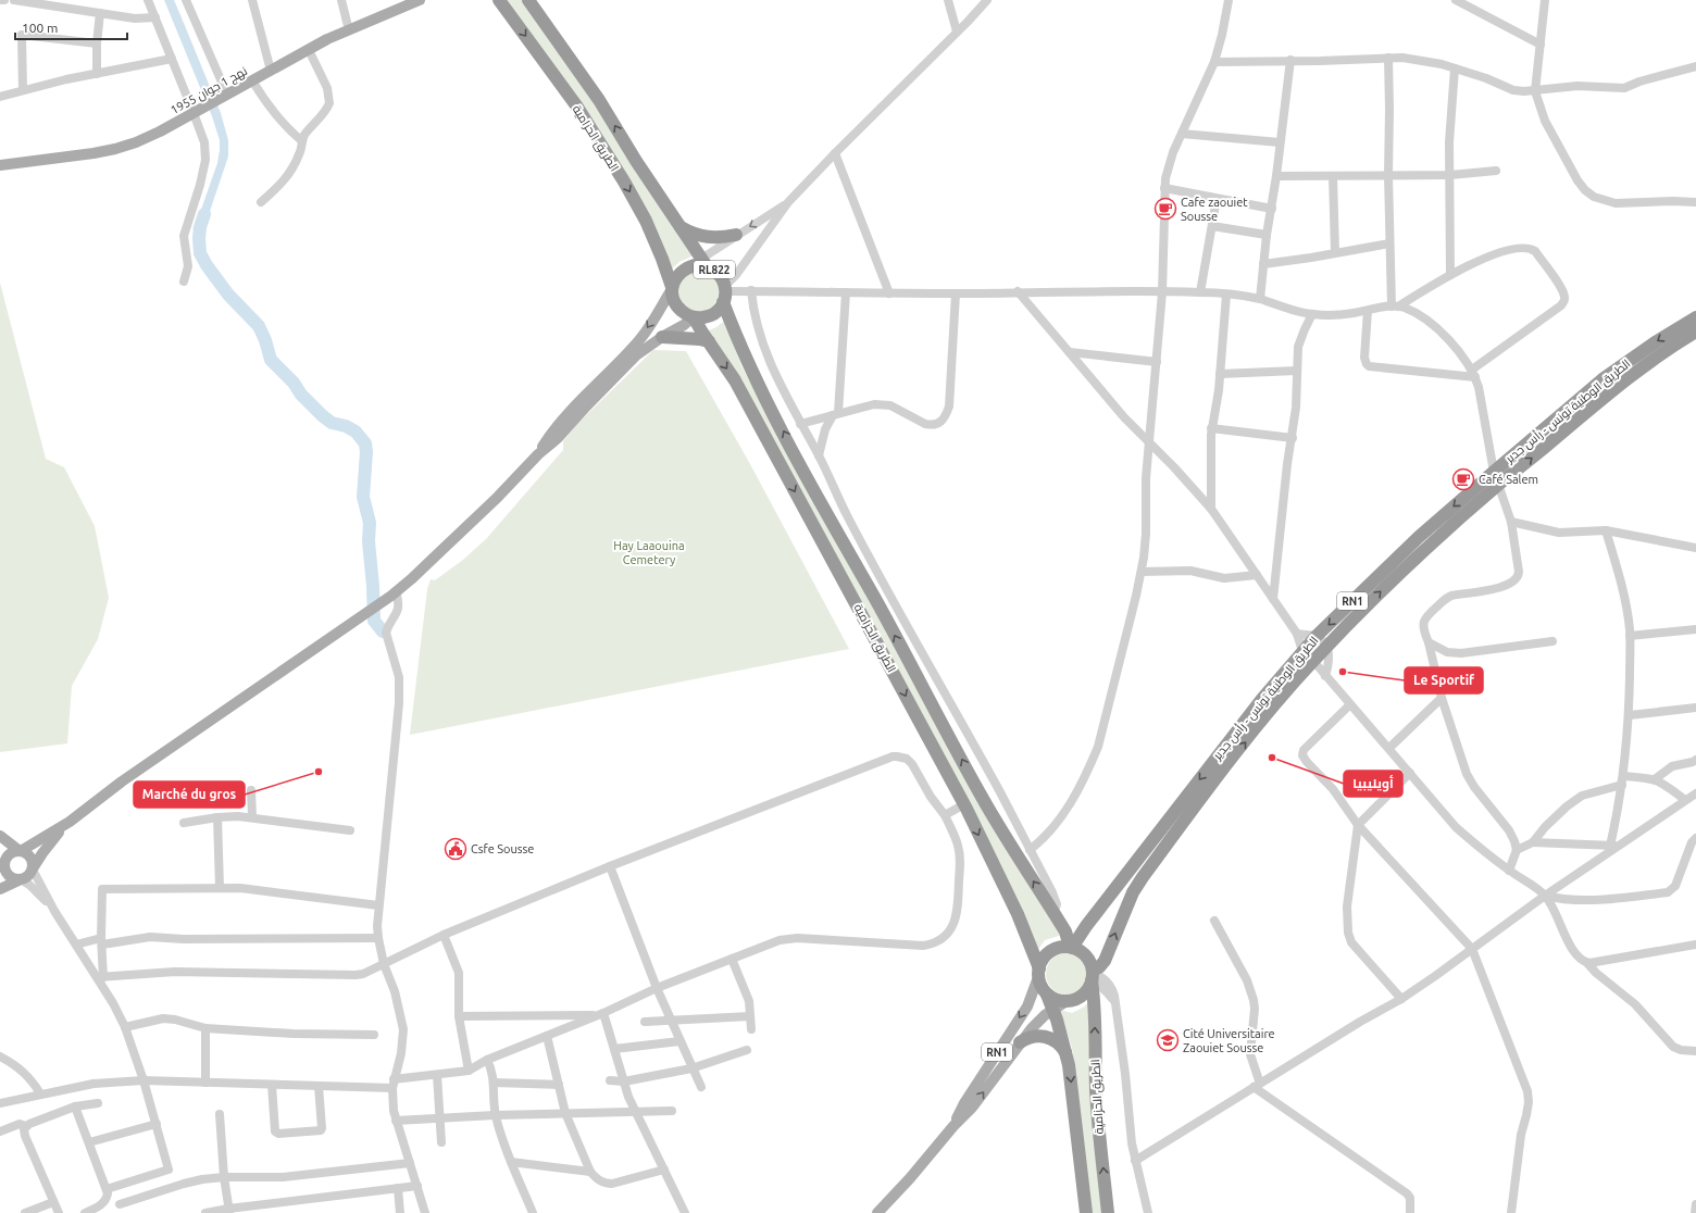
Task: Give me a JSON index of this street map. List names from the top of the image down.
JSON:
{
  "streets": {
    "highway": [
      "الطريق الحزامية",
      "RL822",
      "الطريق الوطنية تونس - رأس جدير",
      "RN1"
    ],
    "main road": ["نهج 1 جوان 1955"]
  },
  "crossings": [
    ["الطريق الحزامية", "RL822"],
    ["الطريق الحزامية", "الطريق الوطنية تونس - رأس جدير"],
    ["الطريق الحزامية", "RN1"],
    ["الطريق الوطنية تونس - رأس جدير", "RN1"]
  ],
  "parks": ["Hay Laaouina Cemetery"],
  "places": {
    "cafe": ["Cafe zaouiet Sousse", "Café Salem"],
    "other": ["Le Sportif", "أويليبيا", "Marché du gros"],
    "public building": ["Csfe Sousse"],
    "school or university": ["Cité Universitaire Zaouiet Sousse"]
  },
  "scale_bar": "100 m"
}
